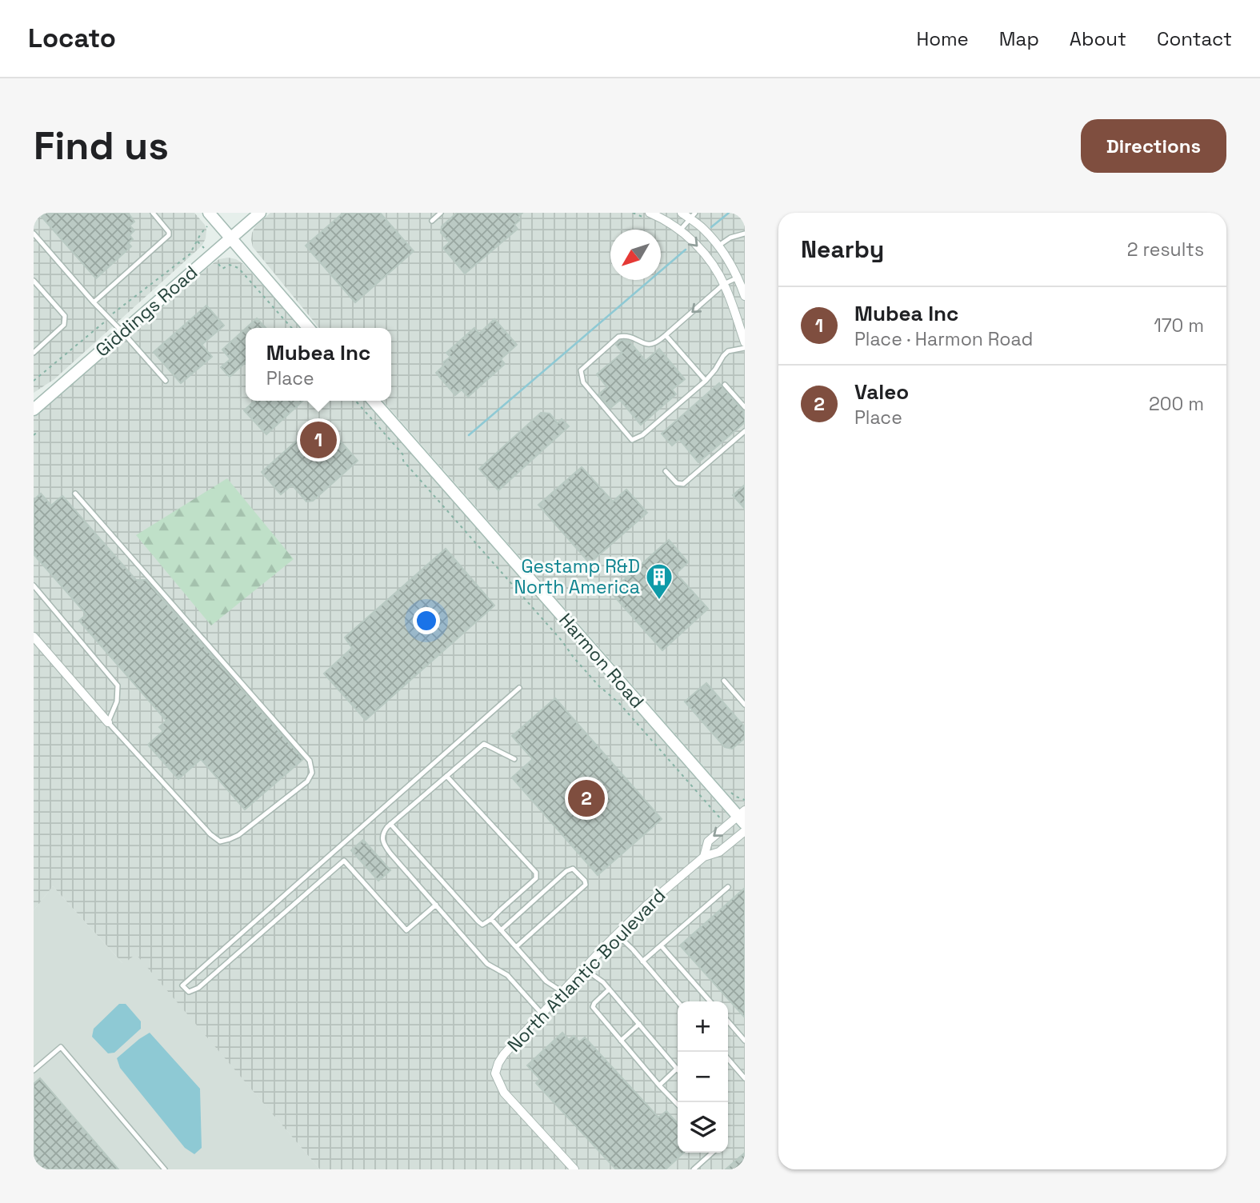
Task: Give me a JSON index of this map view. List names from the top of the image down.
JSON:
{
  "streets": {
    "street": ["Giddings Road", "Harmon Road", "North Atlantic Boulevard"]
  },
  "crossings": [
    ["Harmon Road", "North Atlantic Boulevard"]
  ],
  "places": {
    "building": ["Gestamp R&D North America"]
  },
  "north": "bottom left",
  "page": {
    "header": "Locato",
    "nav": [
      "Home",
      "Map",
      "About",
      "Contact"
    ],
    "buttons": "Directions",
    "title": "Find us",
    "heading": ["Nearby", "2 results"],
    "list": [
      {
        "mark": "1",
        "name": "Mubea Inc",
        "note": "Place · Harmon Road",
        "value": "170 m"
      },
      {
        "mark": "2",
        "name": "Valeo",
        "note": "Place",
        "value": "200 m"
      }
    ],
    "popup": ["Mubea Inc", "Place"],
    "pins": ["1", "2"],
    "map_buttons": ["+", "−"]
  }
}
